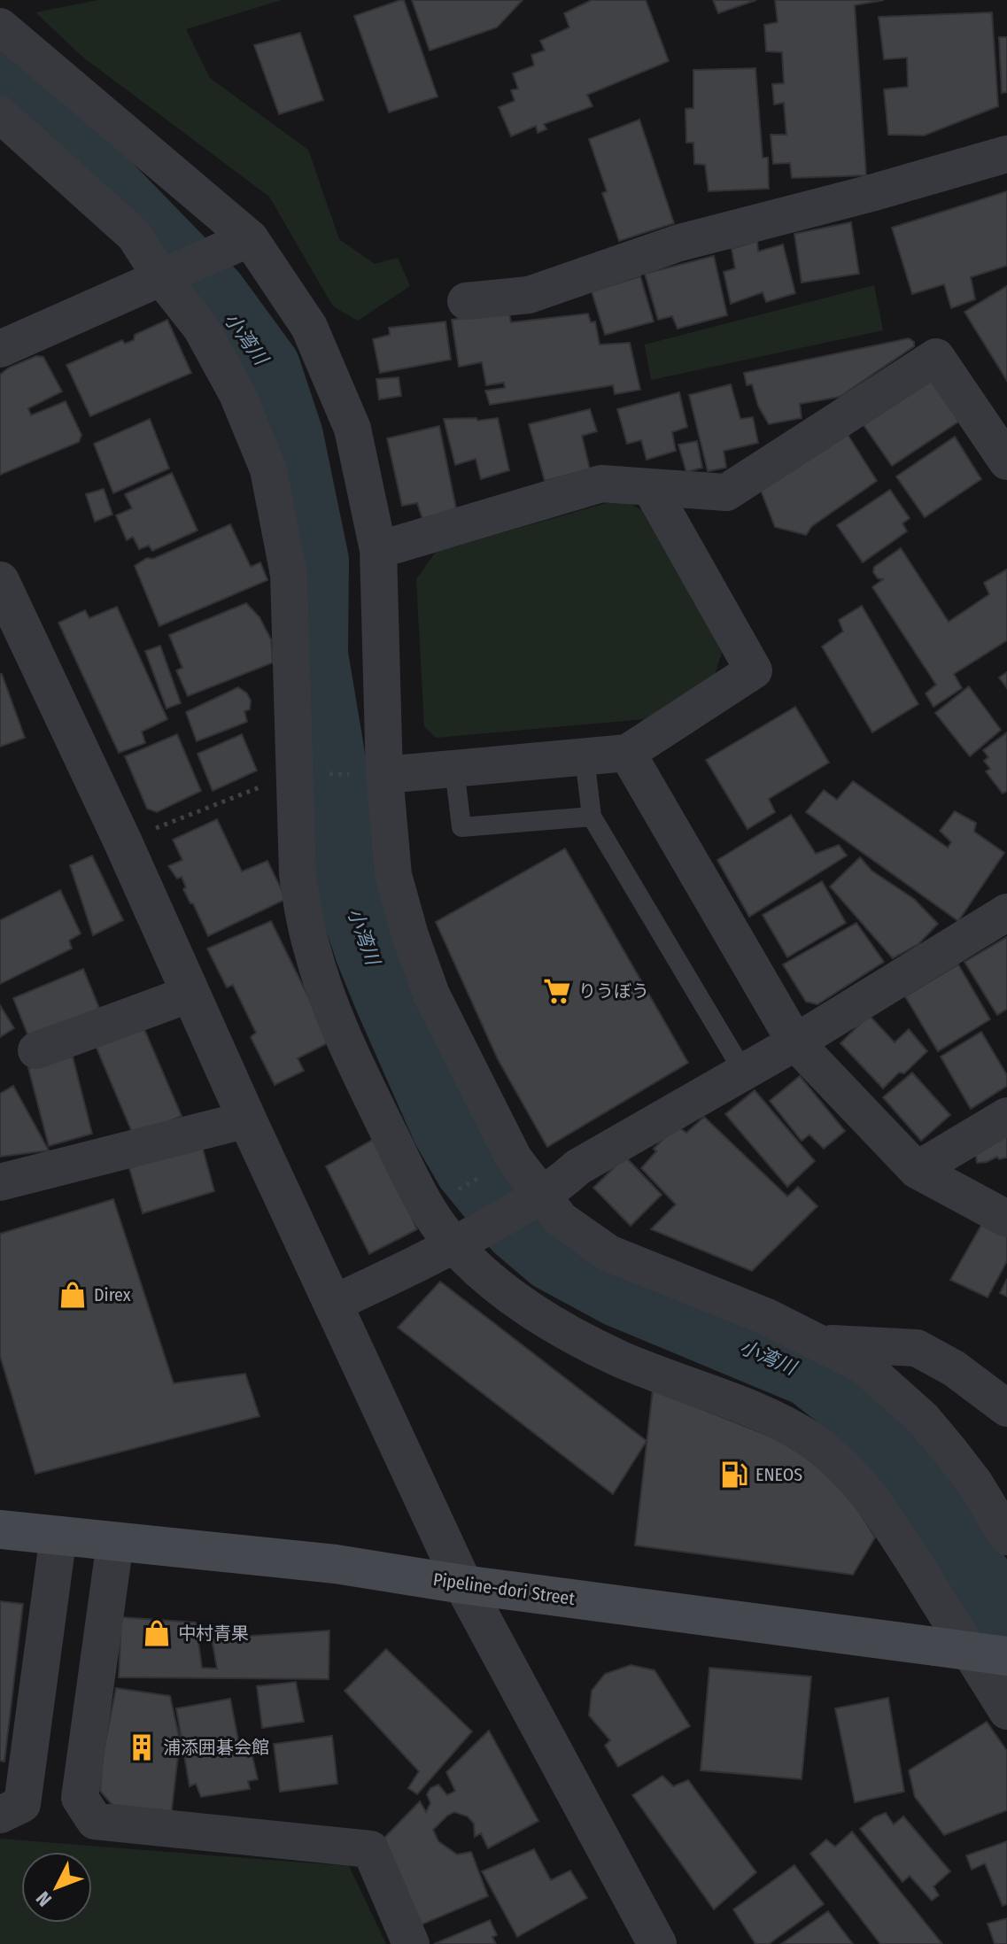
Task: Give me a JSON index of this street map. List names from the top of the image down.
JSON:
{
  "streets": {
    "main road": ["Pipeline-dori Street"]
  },
  "water": ["小湾川"],
  "places": {
    "supermarket": ["りうぼう"],
    "shop": ["Direx", "中村青果"],
    "fuel station": ["ENEOS"],
    "building": ["浦添囲碁会館"]
  },
  "north": "bottom left"
}
